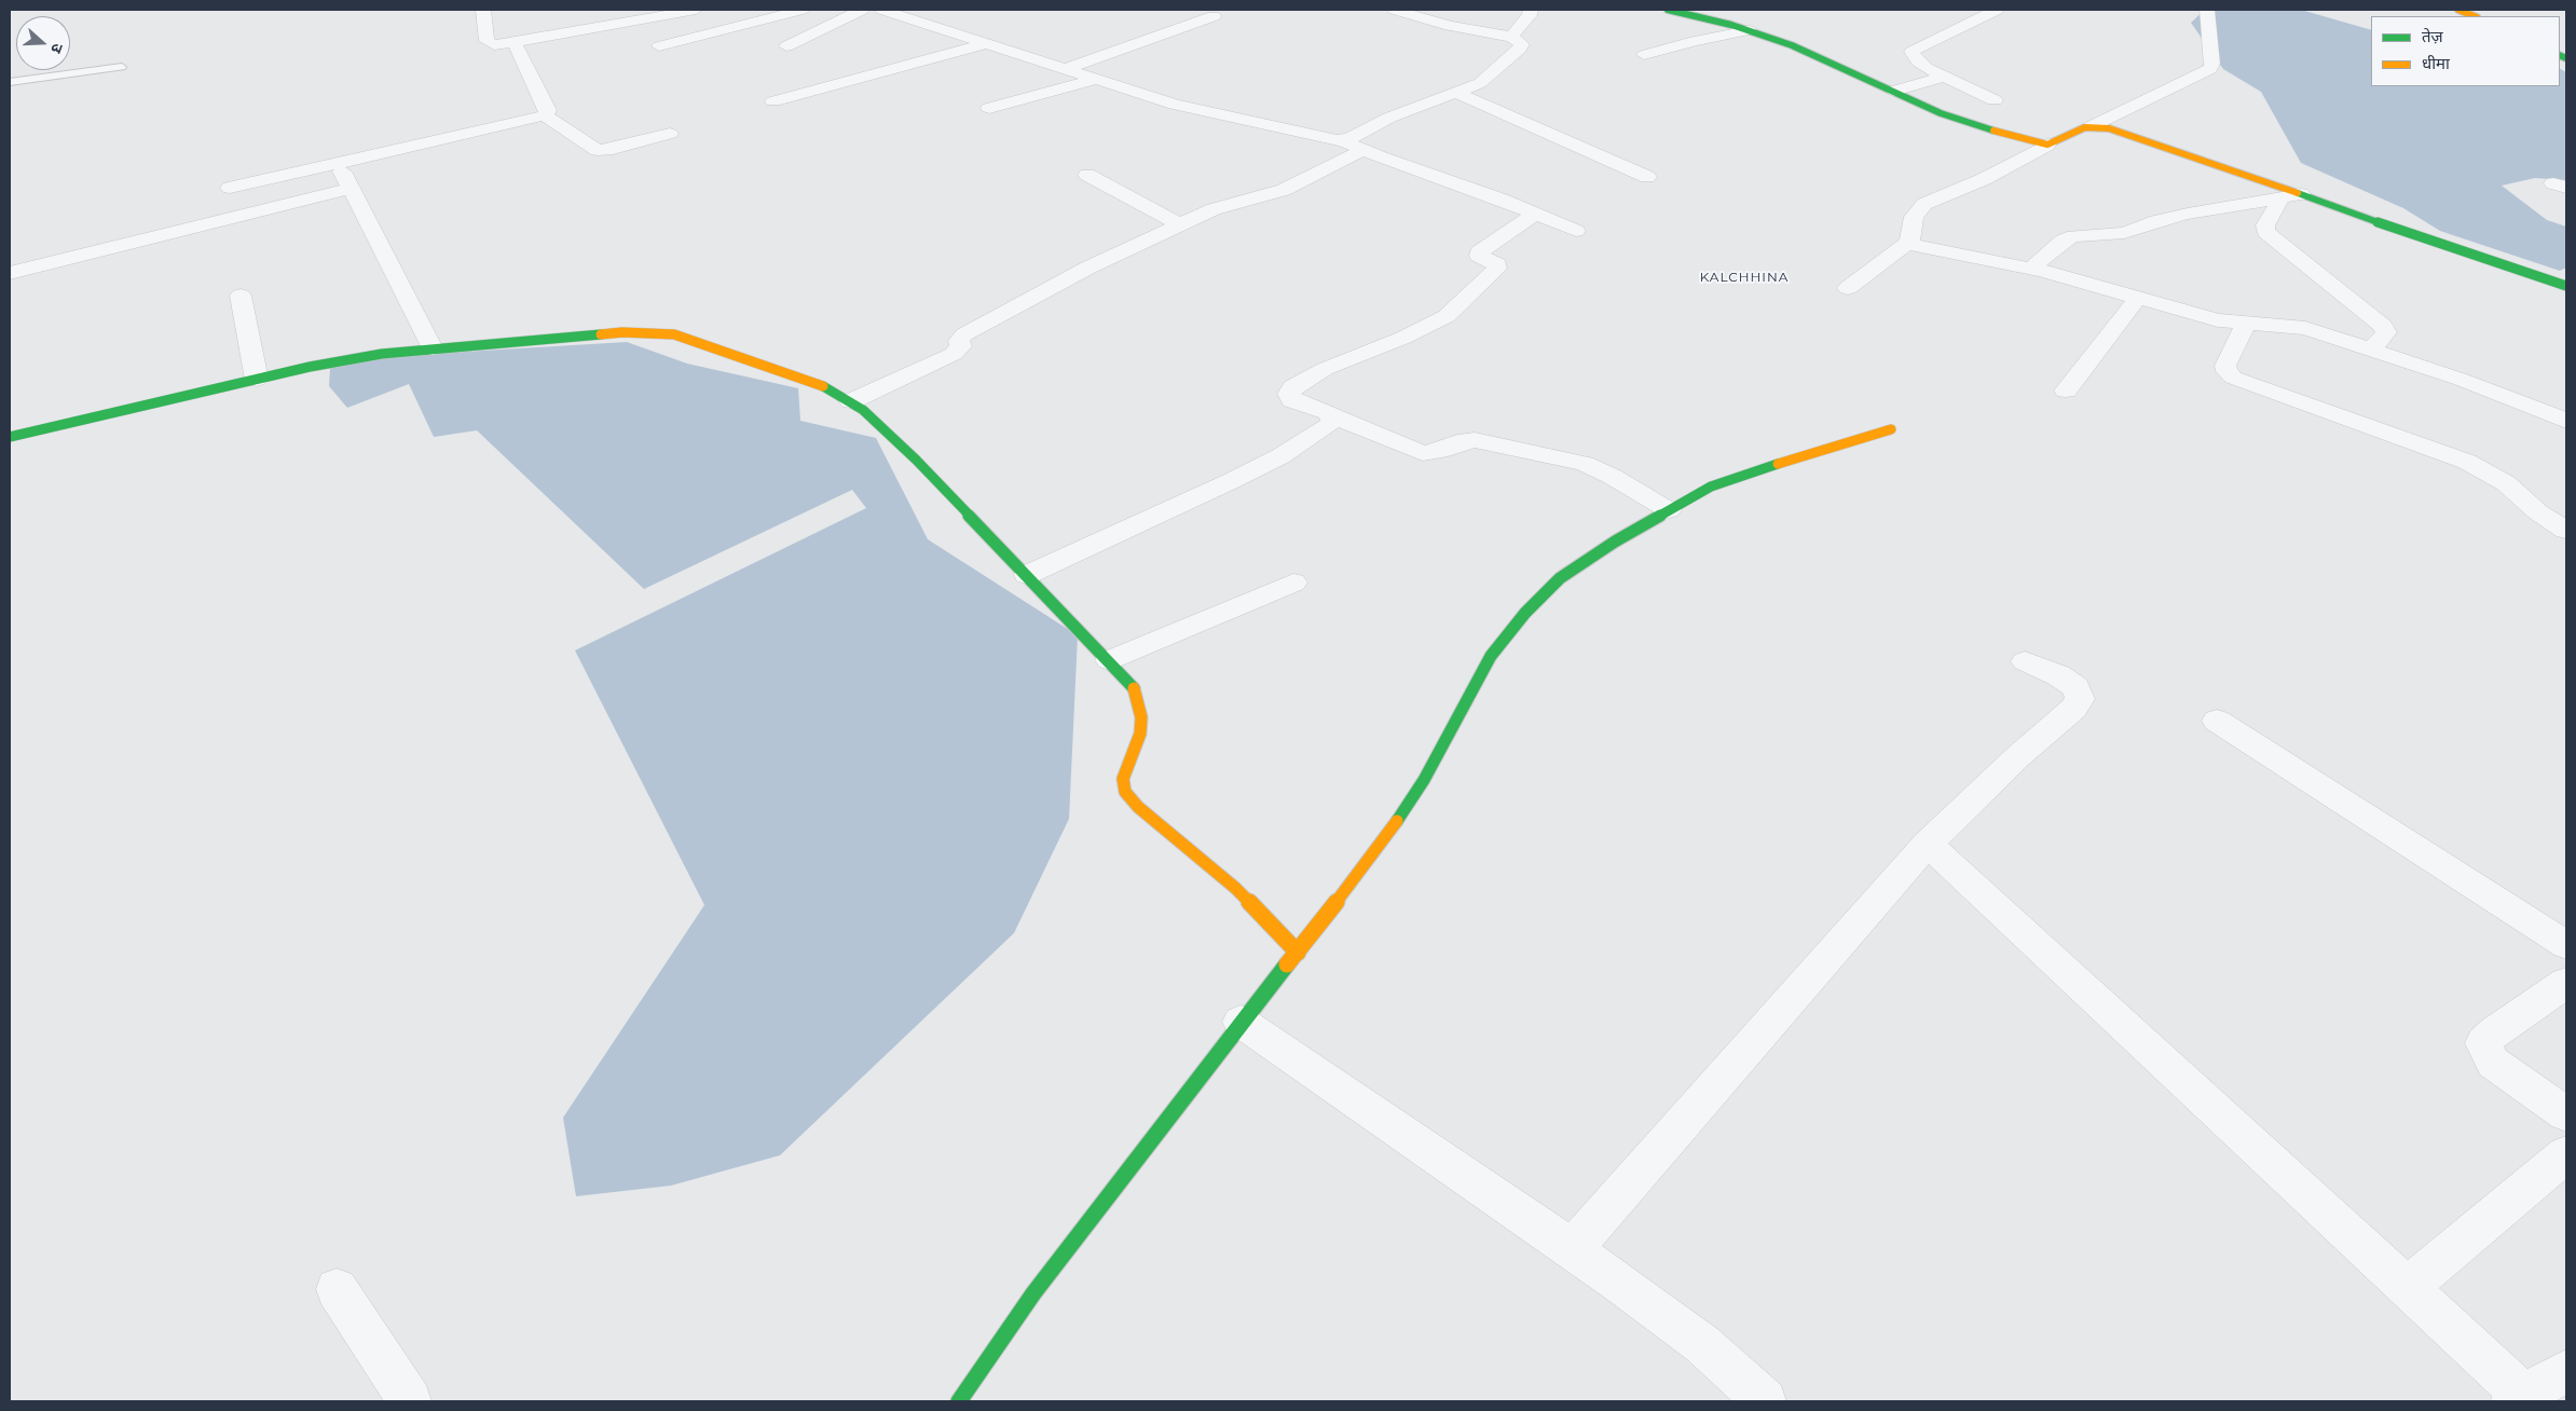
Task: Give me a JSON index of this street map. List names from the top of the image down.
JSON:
{
  "districts": ["KALCHHINA"],
  "legend": ["तेज़", "धीमा"],
  "north": "right"
}
